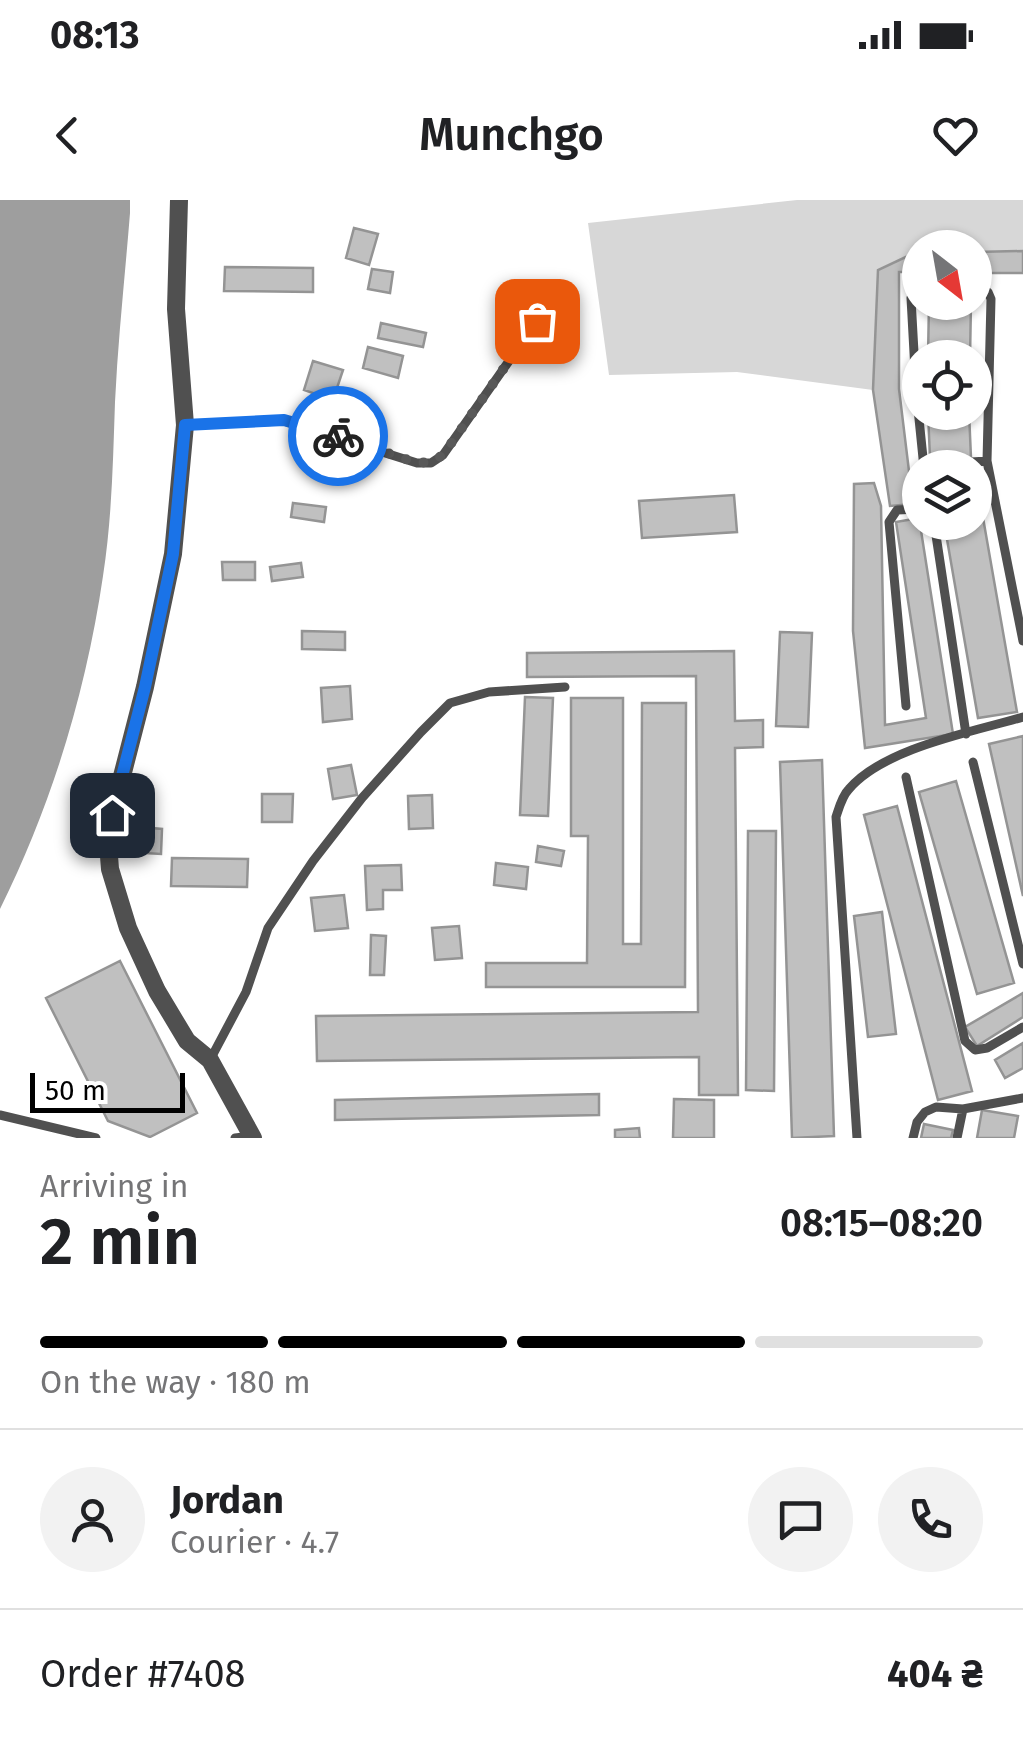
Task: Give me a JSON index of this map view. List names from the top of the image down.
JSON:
{
  "scale_bar": "50 m",
  "north": "bottom right",
  "page": {
    "status": "08:13",
    "header": "Munchgo",
    "scale": "50 m",
    "heading": ["2 min", "Arriving in", "08:15–08:20"],
    "panel": [
      "Jordan",
      "Courier · 4.7",
      "Order #7408",
      "404 ₴"
    ],
    "bar": "On the way · 180 m"
  }
}
